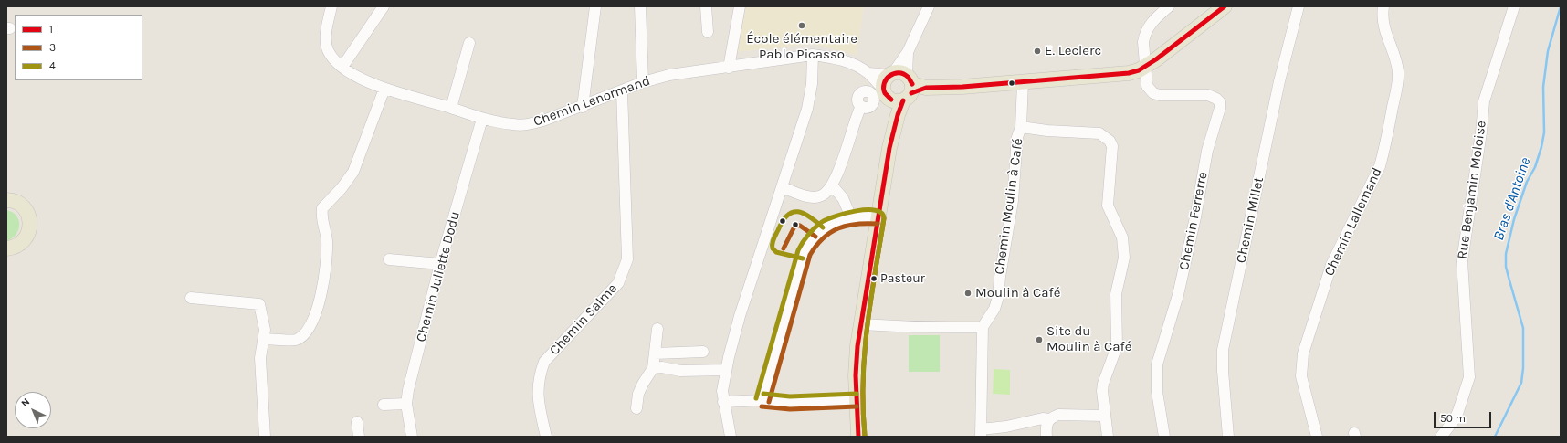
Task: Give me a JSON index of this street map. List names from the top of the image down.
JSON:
{
  "streets": {
    "street": [
      "Chemin Lenormand",
      "Rue Benjamin Moloise",
      "Chemin Moulin à Café",
      "Chemin Millet",
      "Chemin Ferrerre",
      "Chemin Lallemand",
      "Chemin Juliette Dodu",
      "Chemin Salme"
    ]
  },
  "crossings": [
    ["Chemin Lenormand", "Chemin Juliette Dodu"],
    ["Chemin Lenormand", "Chemin Salme"]
  ],
  "water": ["Bras d'Antoine"],
  "places": [
    "École élémentaire Pablo Picasso",
    "E. Leclerc",
    "Pasteur",
    "Moulin à Café",
    "Site du Moulin à Café"
  ],
  "lines": ["transit line 1", "transit line 4", "transit line 3"],
  "legend": ["1", "3", "4"],
  "scale_bar": "50 m",
  "north": "top left"
}
